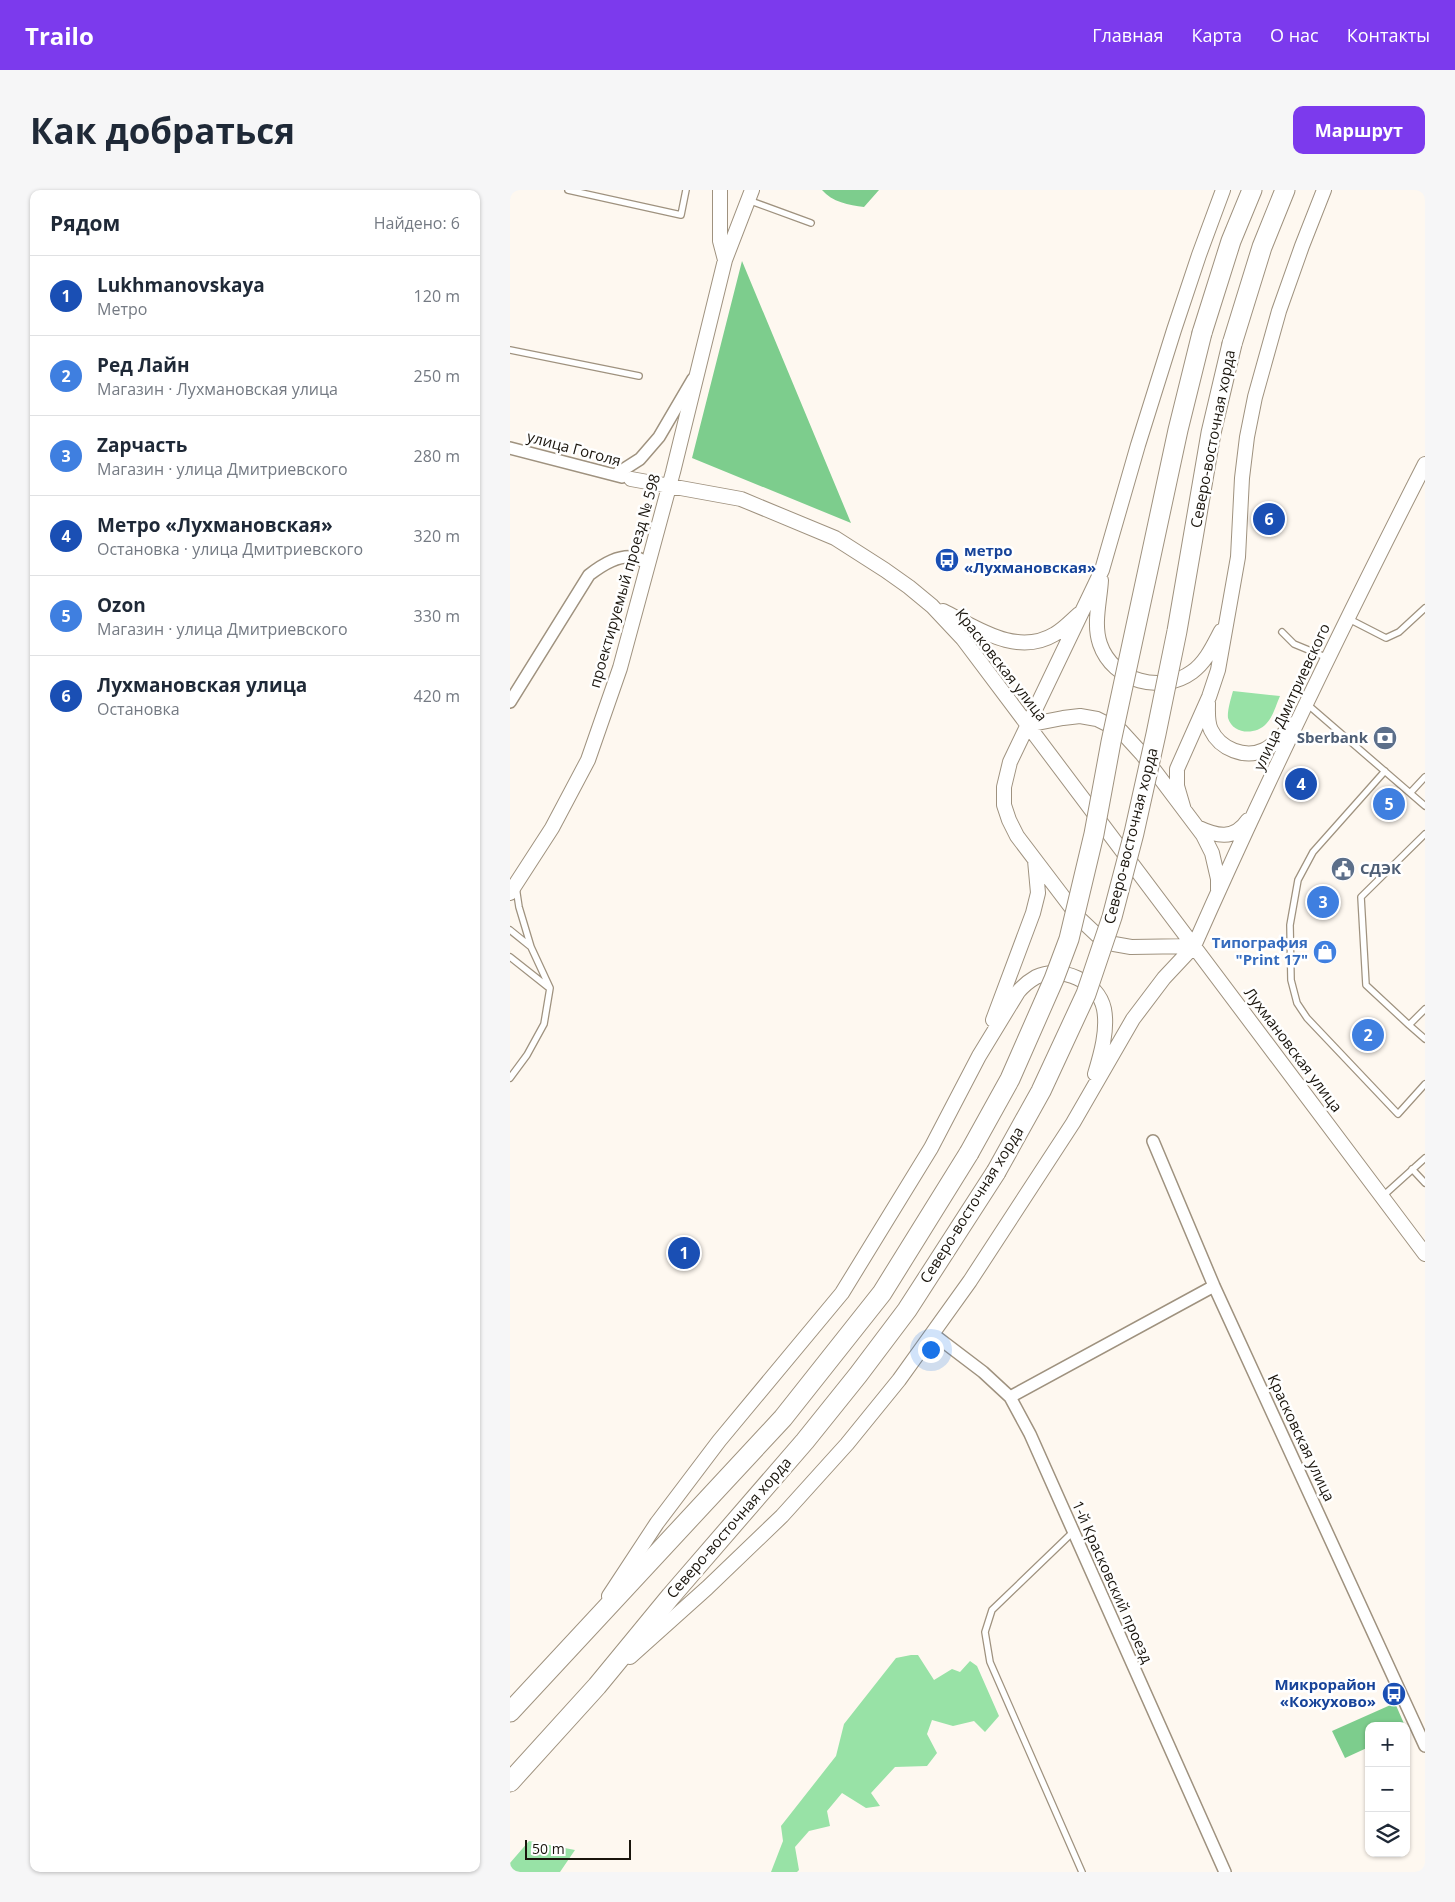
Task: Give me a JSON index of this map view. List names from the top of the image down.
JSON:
{
  "streets": {
    "highway": ["Северо-восточная хорда"],
    "street": [
      "улица Гоголя",
      "проектируемый проезд № 598",
      "Красковская улица",
      "улица Дмитриевского",
      "Лухмановская улица",
      "1-й Красковский проезд"
    ]
  },
  "crossings": [
    ["улица Гоголя", "Красковская улица"],
    ["проектируемый проезд № 598", "Красковская улица"],
    ["Красковская улица", "Лухмановская улица"],
    ["улица Дмитриевского", "Лухмановская улица"]
  ],
  "places": {
    "bus stop": ["метро «Лухмановская»", "Микрорайон «Кожухово»"],
    "bank": ["Sberbank"],
    "public building": ["СДЭК"],
    "shop": ["Типография \"Print 17\""]
  },
  "scale_bar": "50 m",
  "page": {
    "header": "Trailo",
    "nav": [
      "Главная",
      "Карта",
      "О нас",
      "Контакты"
    ],
    "buttons": "Маршрут",
    "title": "Как добраться",
    "heading": ["Рядом", "Найдено: 6"],
    "list": [
      {
        "mark": "1",
        "name": "Lukhmanovskaya",
        "note": "Метро",
        "value": "120 m"
      },
      {
        "mark": "2",
        "name": "Ред Лайн",
        "note": "Магазин · Лухмановская улица",
        "value": "250 m"
      },
      {
        "mark": "3",
        "name": "Zapчасть",
        "note": "Магазин · улица Дмитриевского",
        "value": "280 m"
      },
      {
        "mark": "4",
        "name": "Метро «Лухмановская»",
        "note": "Остановка · улица Дмитриевского",
        "value": "320 m"
      },
      {
        "mark": "5",
        "name": "Ozon",
        "note": "Магазин · улица Дмитриевского",
        "value": "330 m"
      },
      {
        "mark": "6",
        "name": "Лухмановская улица",
        "note": "Остановка",
        "value": "420 m"
      }
    ],
    "pins": [
      "6",
      "4",
      "5",
      "3",
      "2",
      "1"
    ],
    "map_buttons": ["+", "−"],
    "scale": "50 m"
  }
}
